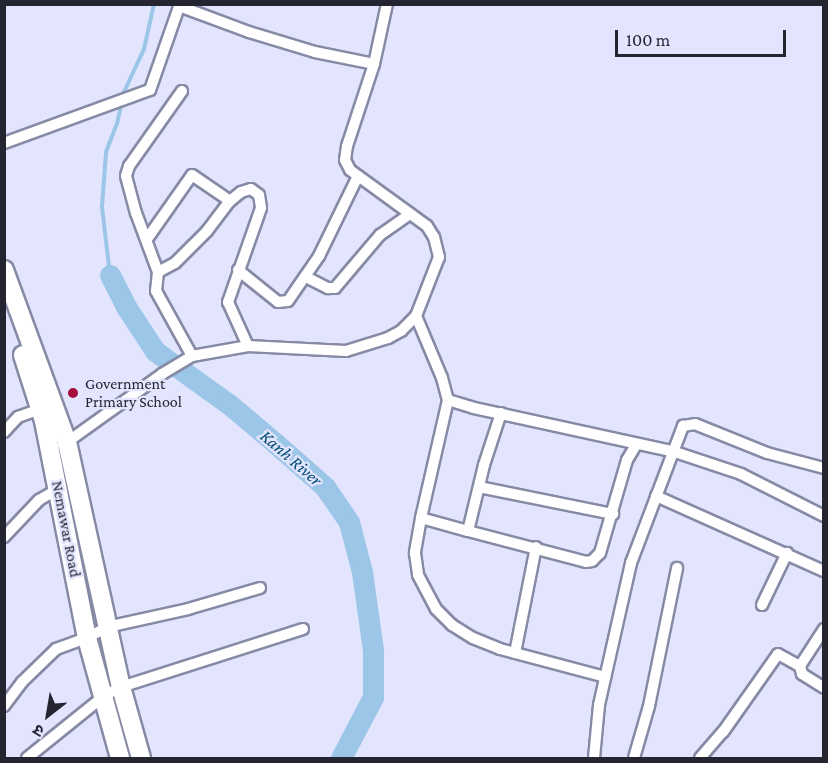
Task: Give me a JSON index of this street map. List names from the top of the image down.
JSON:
{
  "streets": {
    "highway": ["Nemawar Road"]
  },
  "water": ["Kanh River"],
  "places": ["Government Primary School"],
  "scale_bar": "100 m",
  "north": "bottom left"
}
